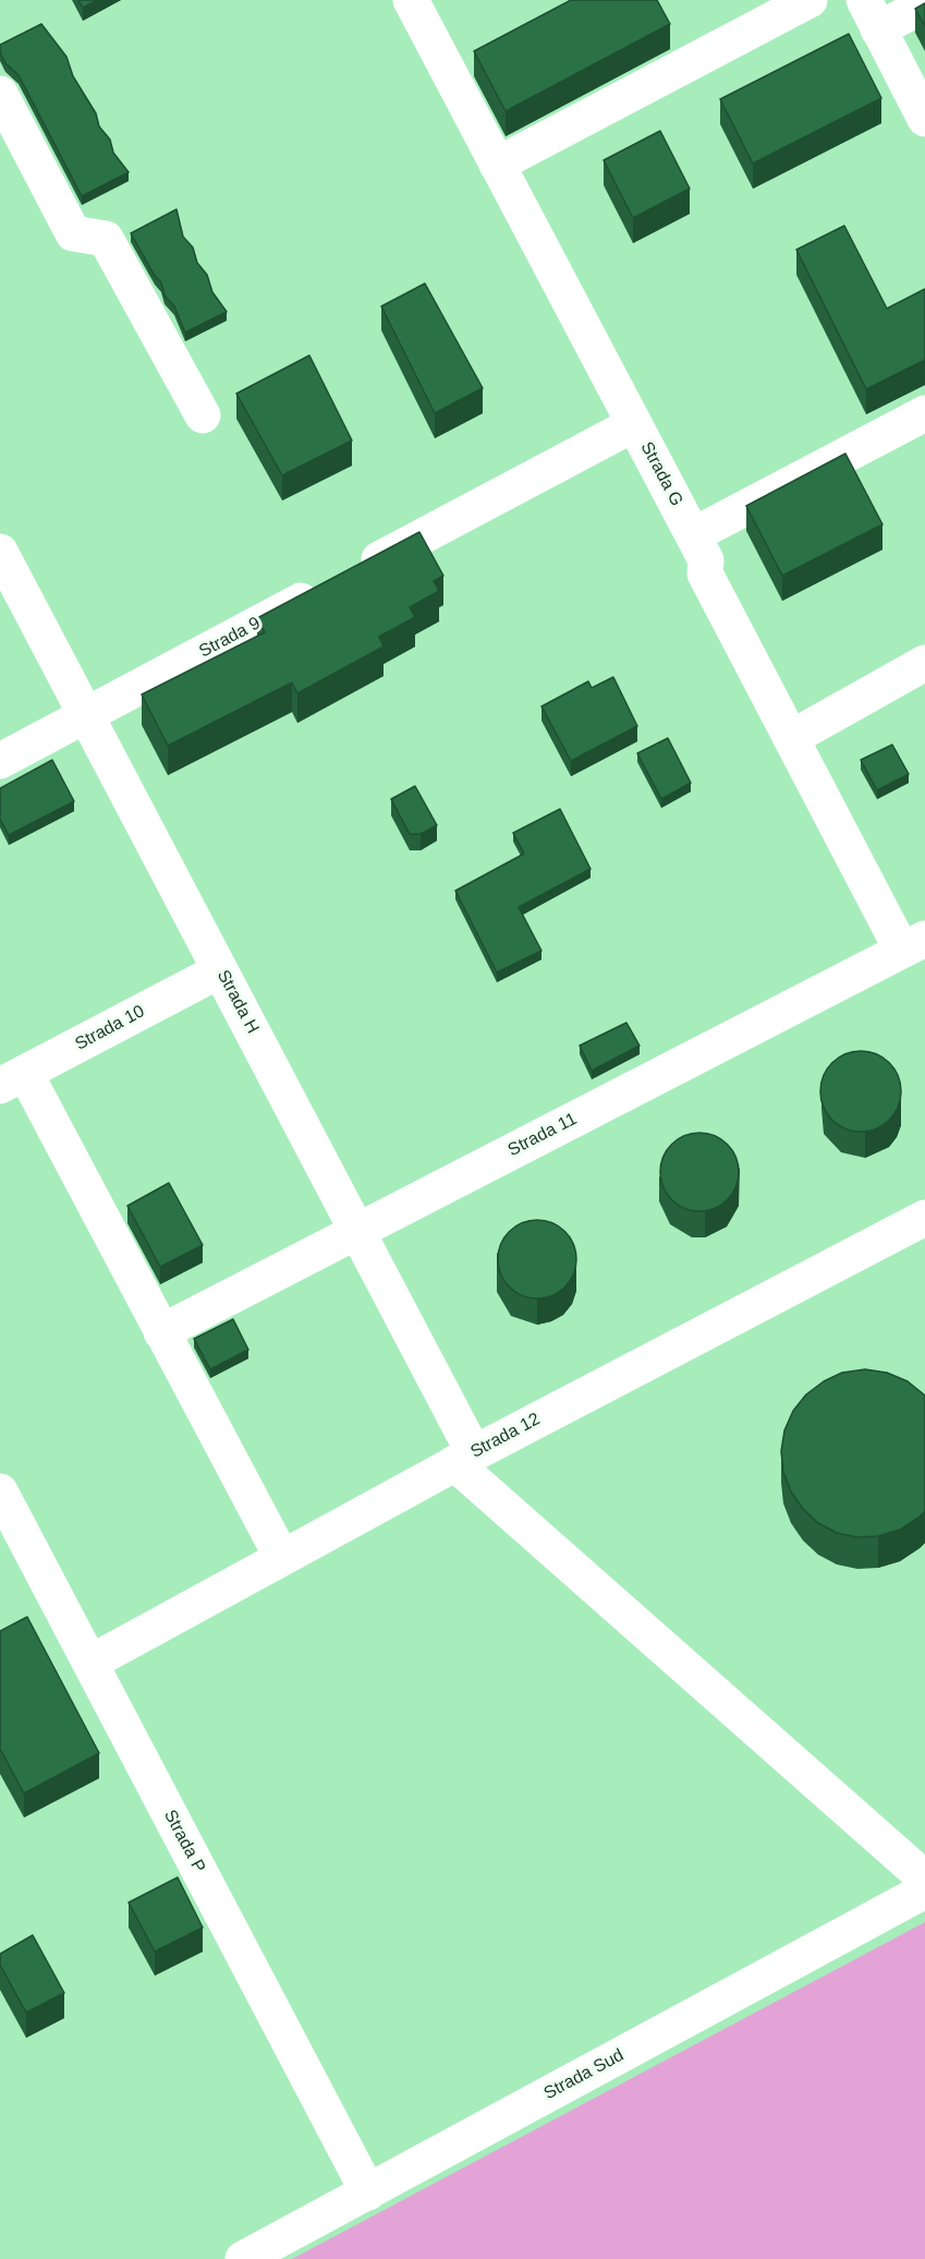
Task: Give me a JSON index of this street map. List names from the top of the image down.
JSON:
{
  "streets": {
    "lane": [
      "Strada G",
      "Strada 9",
      "Strada H",
      "Strada 10",
      "Strada 11",
      "Strada 12",
      "Strada P",
      "Strada Sud"
    ]
  },
  "crossings": [
    ["Strada G", "Strada 9"],
    ["Strada G", "Strada 11"],
    ["Strada 9", "Strada H"],
    ["Strada H", "Strada 10"],
    ["Strada H", "Strada 11"],
    ["Strada H", "Strada 12"],
    ["Strada 12", "Strada P"],
    ["Strada P", "Strada Sud"]
  ]
}
